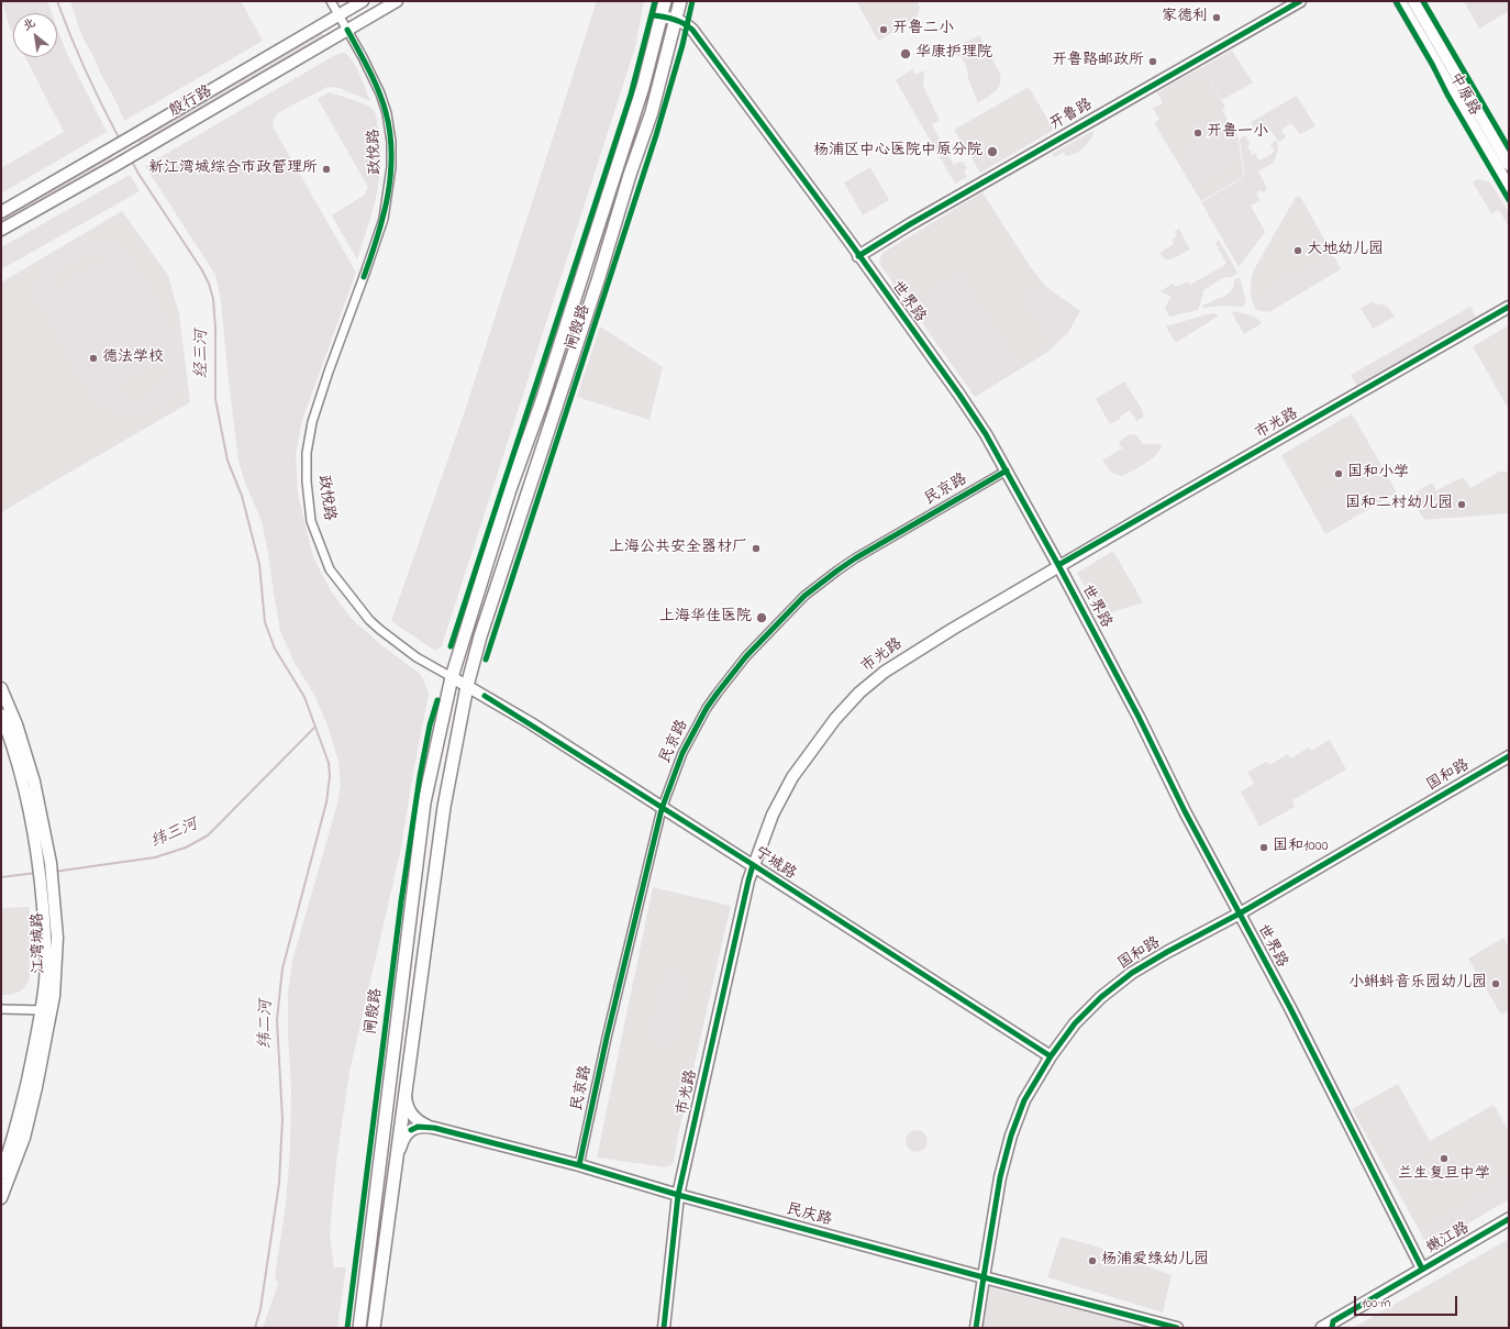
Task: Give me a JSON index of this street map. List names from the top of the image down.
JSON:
{
  "streets": {
    "main road": ["闸殷路", "嫩江路"],
    "street": [
      "中原路",
      "殷行路",
      "开鲁路",
      "政悦路",
      "世界路",
      "市光路",
      "民京路",
      "国和路",
      "宁城路",
      "江湾城路",
      "民庆路"
    ]
  },
  "crossings": [
    ["殷行路", "政悦路"],
    ["开鲁路", "世界路"],
    ["政悦路", "闸殷路"],
    ["政悦路", "宁城路"],
    ["世界路", "闸殷路"],
    ["世界路", "市光路"],
    ["世界路", "民京路"],
    ["世界路", "国和路"],
    ["世界路", "嫩江路"],
    ["闸殷路", "宁城路"],
    ["闸殷路", "民庆路"],
    ["市光路", "宁城路"],
    ["市光路", "民庆路"],
    ["民京路", "宁城路"],
    ["民京路", "民庆路"],
    ["国和路", "宁城路"],
    ["国和路", "民庆路"]
  ],
  "water": ["经三河", "纬三河", "纬二河"],
  "places": [
    "家德利",
    "开鲁二小",
    "华康护理院",
    "开鲁路邮政所",
    "开鲁一小",
    "杨浦区中心医院中原分院",
    "新江湾城综合市政管理所",
    "大地幼儿园",
    "德法学校",
    "国和小学",
    "国和二村幼儿园",
    "上海公共安全器材厂",
    "上海华佳医院",
    "国和1000",
    "小蝌蚪音乐园幼儿园",
    "兰生复旦中学",
    "杨浦爱绿幼儿园"
  ],
  "scale_bar": "100 m",
  "north": "top left"
}
